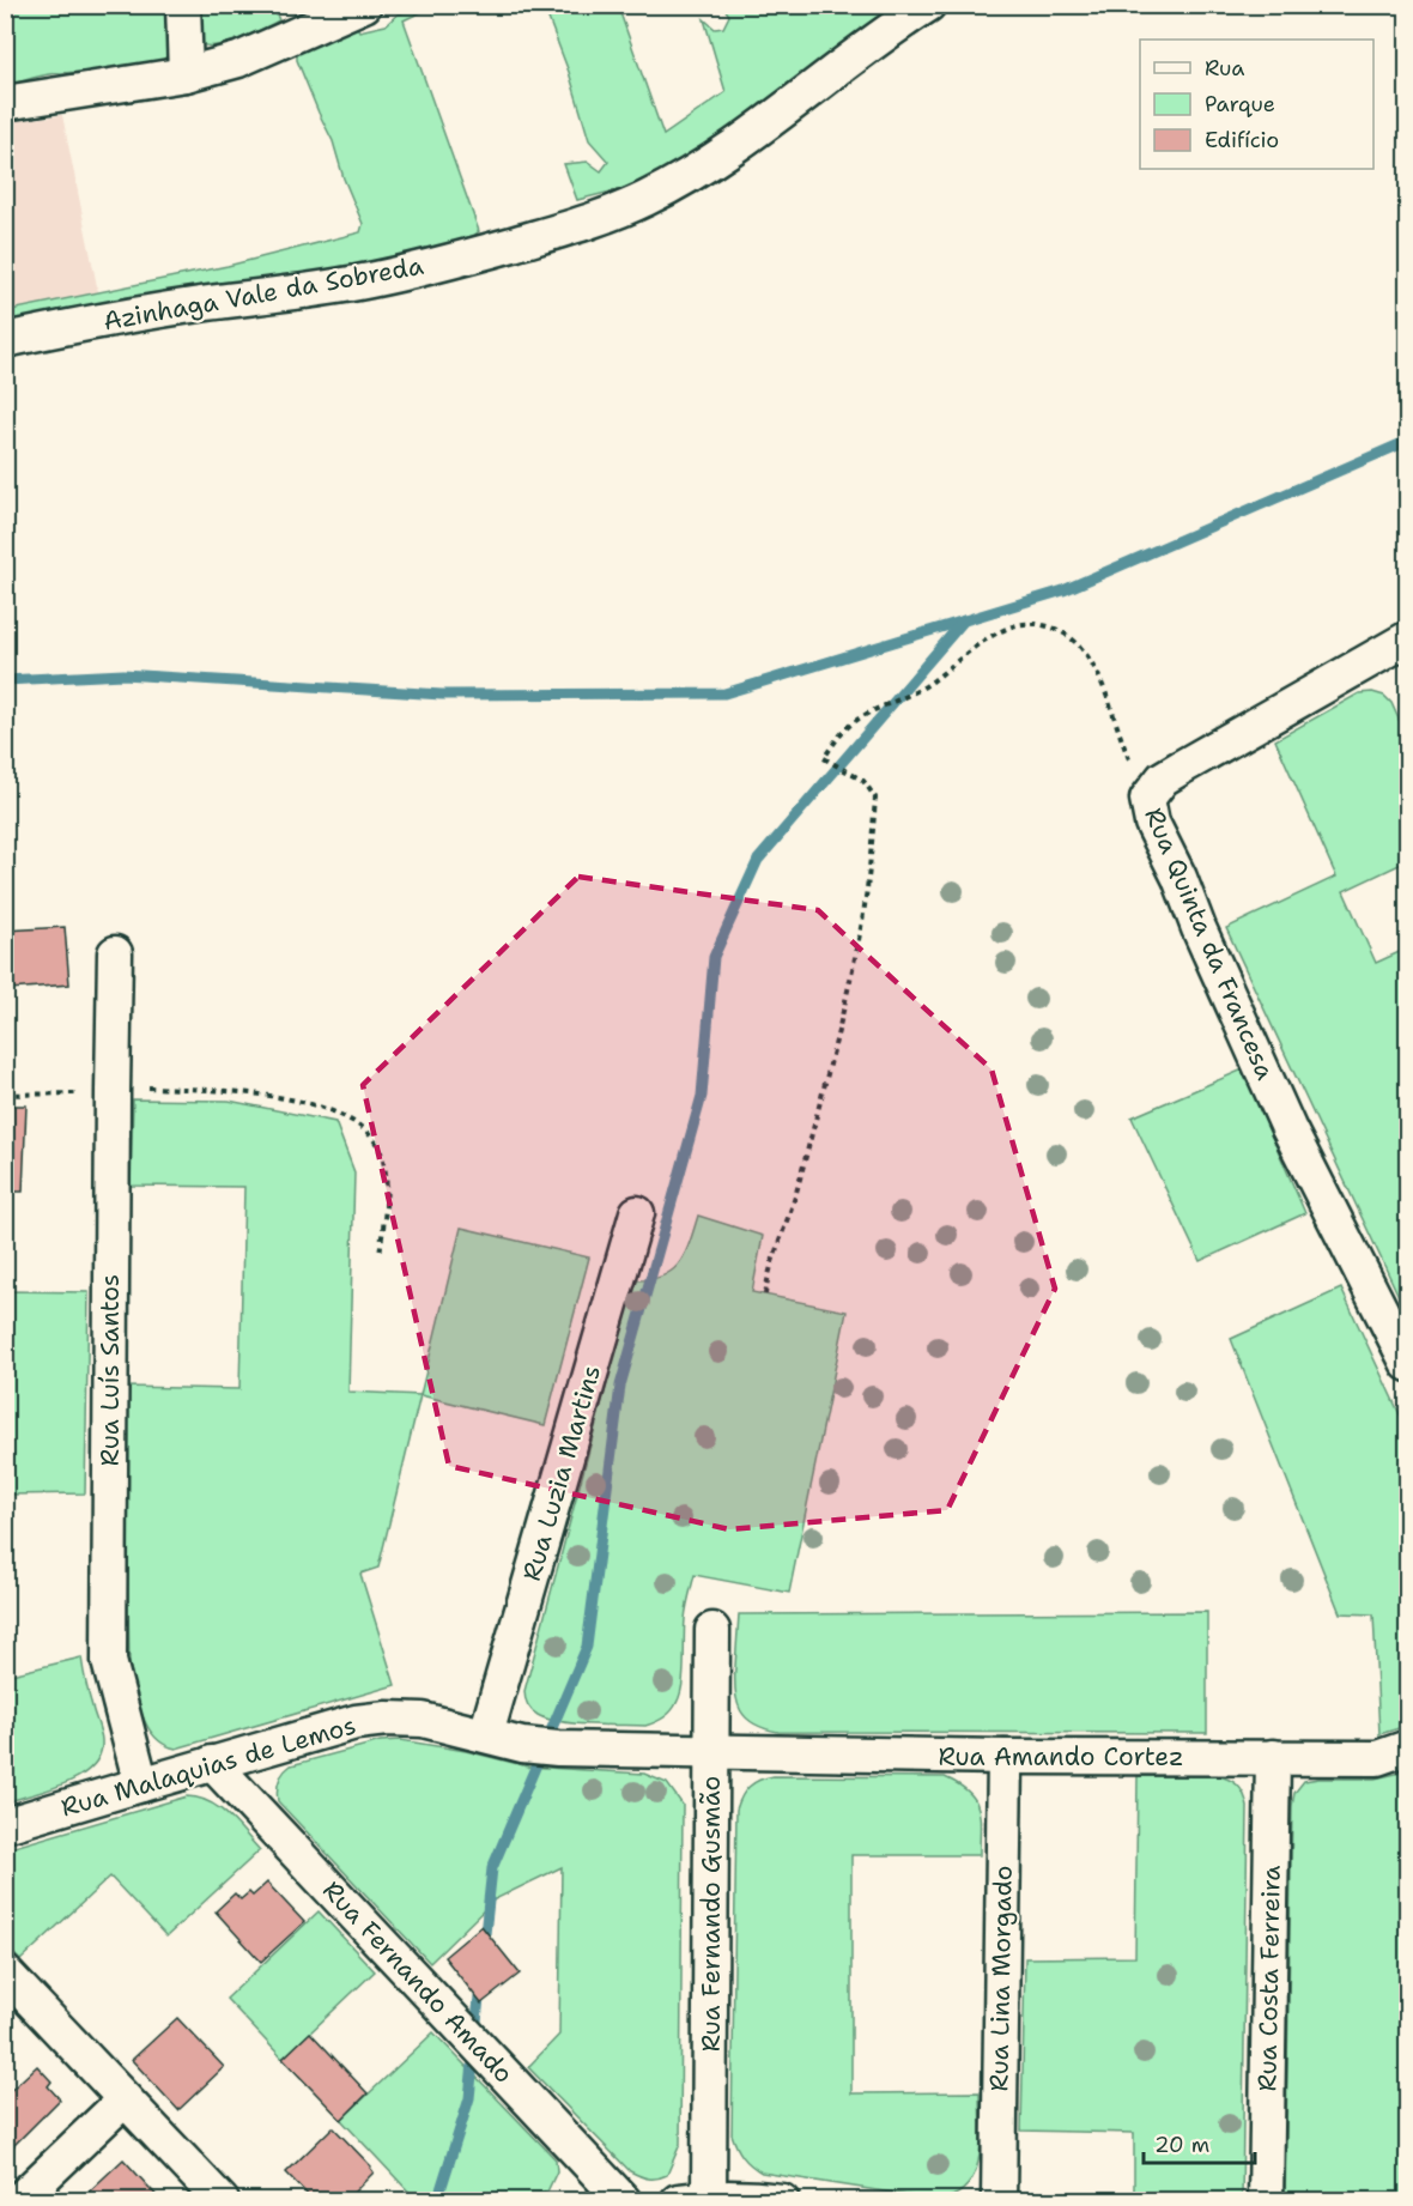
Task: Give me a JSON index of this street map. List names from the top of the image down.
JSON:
{
  "streets": {
    "street": [
      "Azinhaga Vale da Sobreda",
      "Rua Quinta da Francesa",
      "Rua Luís Santos",
      "Rua Luzia Martins",
      "Rua Amando Cortez",
      "Rua Malaquias de Lemos",
      "Rua Fernando Gusmão",
      "Rua Lina Morgado",
      "Rua Costa Ferreira",
      "Rua Fernando Amado"
    ]
  },
  "crossings": [
    ["Rua Luís Santos", "Rua Malaquias de Lemos"],
    ["Rua Luzia Martins", "Rua Malaquias de Lemos"],
    ["Rua Amando Cortez", "Rua Malaquias de Lemos"],
    ["Rua Amando Cortez", "Rua Fernando Gusmão"],
    ["Rua Amando Cortez", "Rua Lina Morgado"],
    ["Rua Amando Cortez", "Rua Costa Ferreira"],
    ["Rua Malaquias de Lemos", "Rua Fernando Gusmão"],
    ["Rua Malaquias de Lemos", "Rua Fernando Amado"]
  ],
  "legend": ["Rua", "Parque", "Edifício"],
  "scale_bar": "20 m"
}
